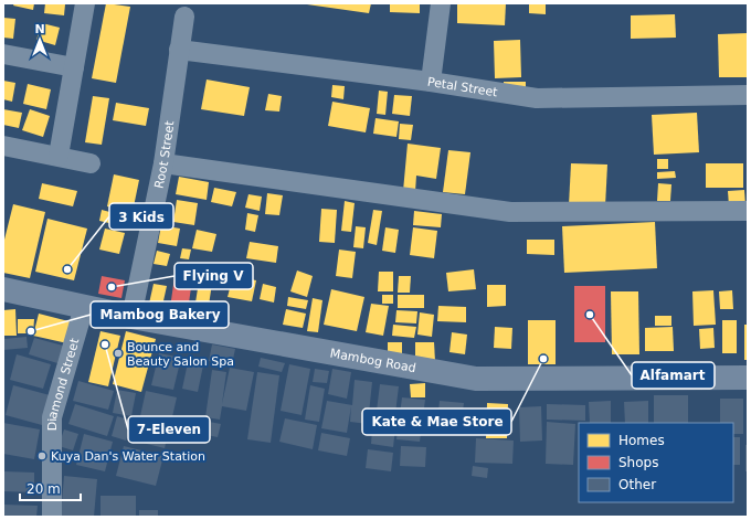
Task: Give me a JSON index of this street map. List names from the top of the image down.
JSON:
{
  "streets": {
    "main road": ["Mambog Road"],
    "street": ["Petal Street", "Root Street", "Diamond Street"]
  },
  "crossings": [
    ["Petal Street", "Root Street"],
    ["Root Street", "Mambog Road"],
    ["Mambog Road", "Diamond Street"]
  ],
  "places": [
    "3 Kids",
    "Flying V",
    "Alfamart",
    "Mambog Bakery",
    "7-Eleven",
    "Bounce and Beauty Salon Spa",
    "Kate & Mae Store",
    "Kuya Dan's Water Station"
  ],
  "legend": ["Homes", "Shops", "Other"],
  "scale_bar": "20 m",
  "north": "top"
}
